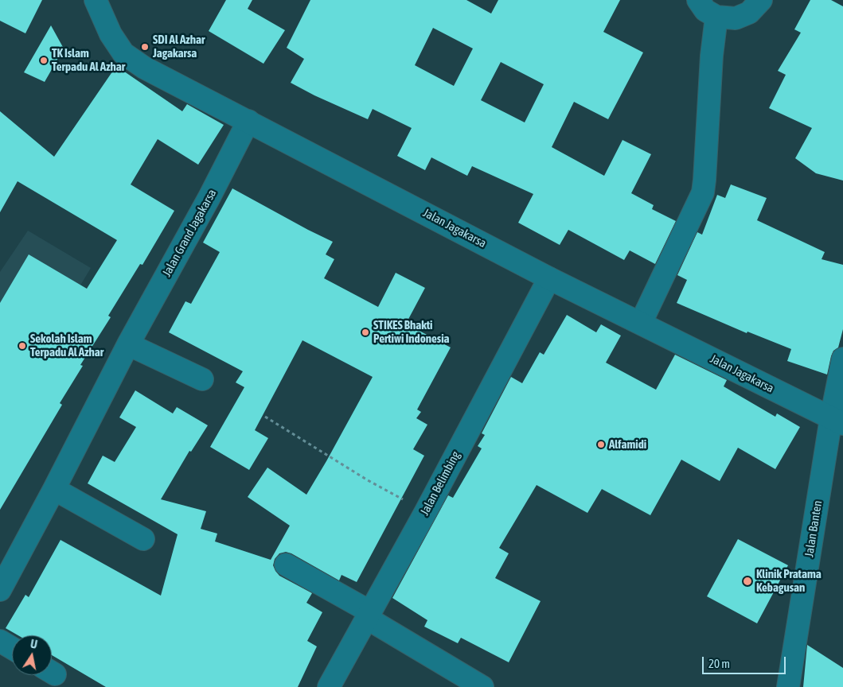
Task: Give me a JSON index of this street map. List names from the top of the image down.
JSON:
{
  "streets": {
    "street": [
      "Jalan Jagakarsa",
      "Jalan Grand Jagakarsa",
      "Jalan Belimbing",
      "Jalan Banten"
    ]
  },
  "crossings": [
    ["Jalan Jagakarsa", "Jalan Grand Jagakarsa"],
    ["Jalan Jagakarsa", "Jalan Belimbing"],
    ["Jalan Jagakarsa", "Jalan Banten"]
  ],
  "places": [
    "SDI Al Azhar Jagakarsa",
    "TK Islam Terpadu Al Azhar",
    "STIKES Bhakti Pertiwi Indonesia",
    "Sekolah Islam Terpadu Al Azhar",
    "Alfamidi",
    "Klinik Pratama Kebagusan"
  ],
  "scale_bar": "20 m",
  "north": "top"
}
